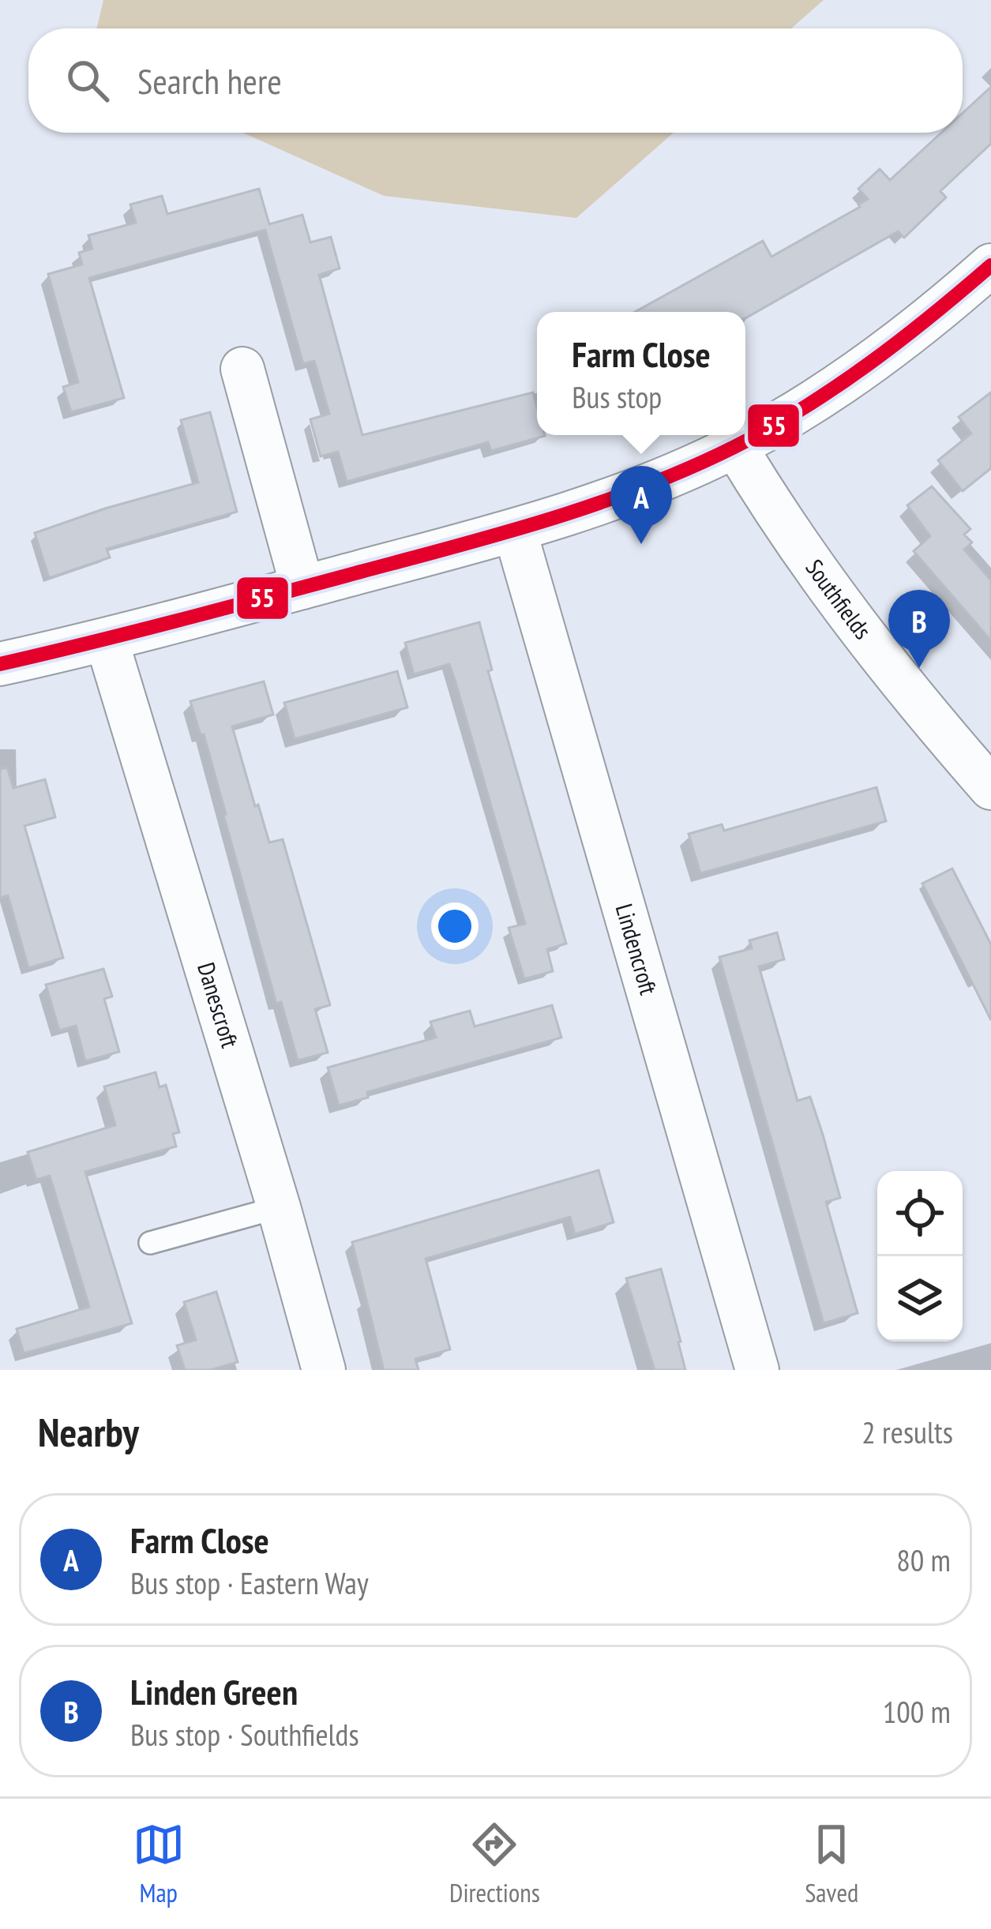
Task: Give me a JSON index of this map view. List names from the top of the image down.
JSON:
{
  "streets": {
    "street": ["Southfields", "Lindencroft", "Danescroft"]
  },
  "lines": ["transit line 55"],
  "page": {
    "search": "Search here",
    "popup": ["Farm Close", "Bus stop"],
    "pins": ["A", "B"],
    "heading": ["Nearby", "2 results"],
    "list": [
      {
        "mark": "A",
        "name": "Farm Close",
        "note": "Bus stop · Eastern Way",
        "value": "80 m"
      },
      {
        "mark": "B",
        "name": "Linden Green",
        "note": "Bus stop · Southfields",
        "value": "100 m"
      }
    ],
    "nav": ["Map", "Directions", "Saved"]
  }
}
